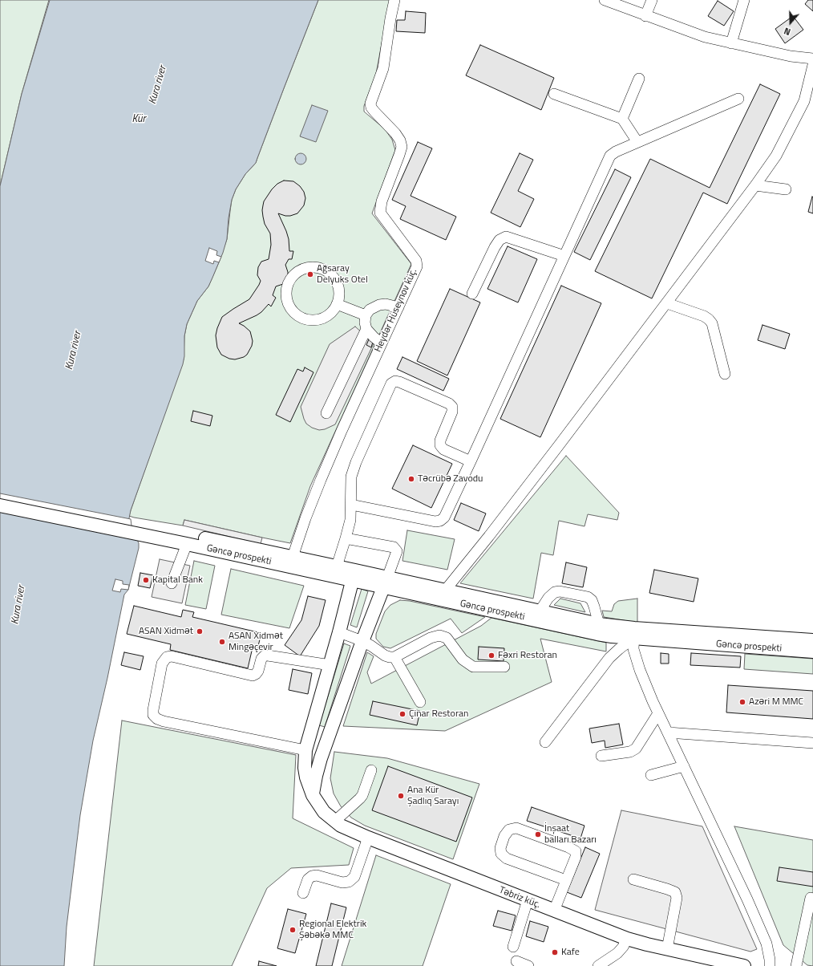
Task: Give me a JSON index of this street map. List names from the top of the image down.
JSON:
{
  "streets": {
    "main road": ["Gəncə prospekti", "Təbriz küç."],
    "street": ["Heydər Hüseynov küç."]
  },
  "crossings": [
    ["Heydər Hüseynov küç.", "Gəncə prospekti"],
    ["Gəncə prospekti", "Təbriz küç."]
  ],
  "water": ["Kura river", "Kür"],
  "places": [
    "Ağsaray Delyuks Otel",
    "Təcrübə Zavodu",
    "Kapital Bank",
    "ASAN Xidmət",
    "ASAN Xidmət Mingəçevir",
    "Fəxri Restoran",
    "Azəri M MMC",
    "Çinar Restoran",
    "Ana Kür Şadlıq Sarayı",
    "İnşaat balları Bazarı",
    "Regional Elektrik Şəbəkə MMC",
    "Kafe"
  ],
  "north": "bottom"
}
